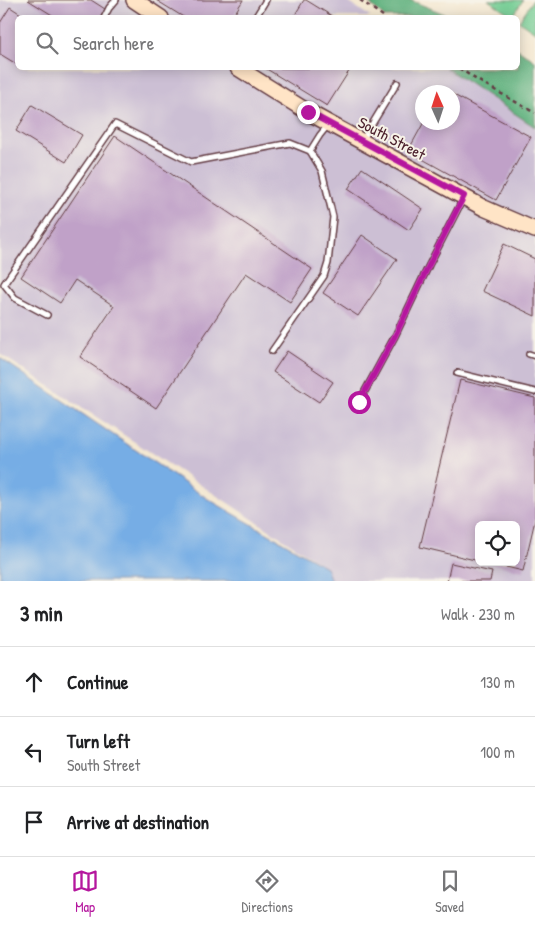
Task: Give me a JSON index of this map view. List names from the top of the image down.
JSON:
{
  "streets": {
    "street": ["South Street"]
  },
  "north": "top",
  "page": {
    "search": "Search here",
    "heading": ["3 min", "Walk · 230 m"],
    "list": [
      ["Continue", "130 m"],
      ["Turn left", "South Street", "100 m"],
      "Arrive at destination"
    ],
    "nav": ["Map", "Directions", "Saved"]
  }
}
